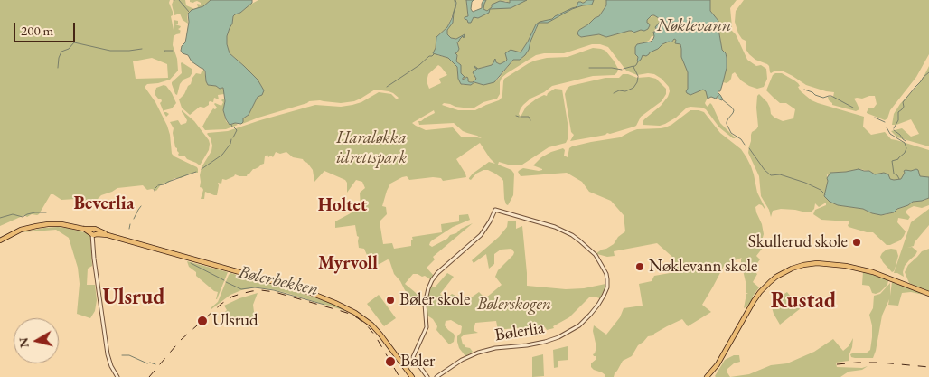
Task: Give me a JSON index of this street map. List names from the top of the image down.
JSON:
{
  "streets": {
    "street": ["Bølerlia"]
  },
  "districts": [
    "Beverlia",
    "Holtet",
    "Myrvoll",
    "Ulsrud",
    "Rustad"
  ],
  "water": ["Nøklevann", "Bølerbekken"],
  "parks": ["Haraløkka idrettspark", "Bølerskogen"],
  "places": [
    "Skullerud skole",
    "Nøklevann skole",
    "Bøler skole",
    "Ulsrud",
    "Bøler"
  ],
  "scale_bar": "200 m",
  "north": "left"
}
